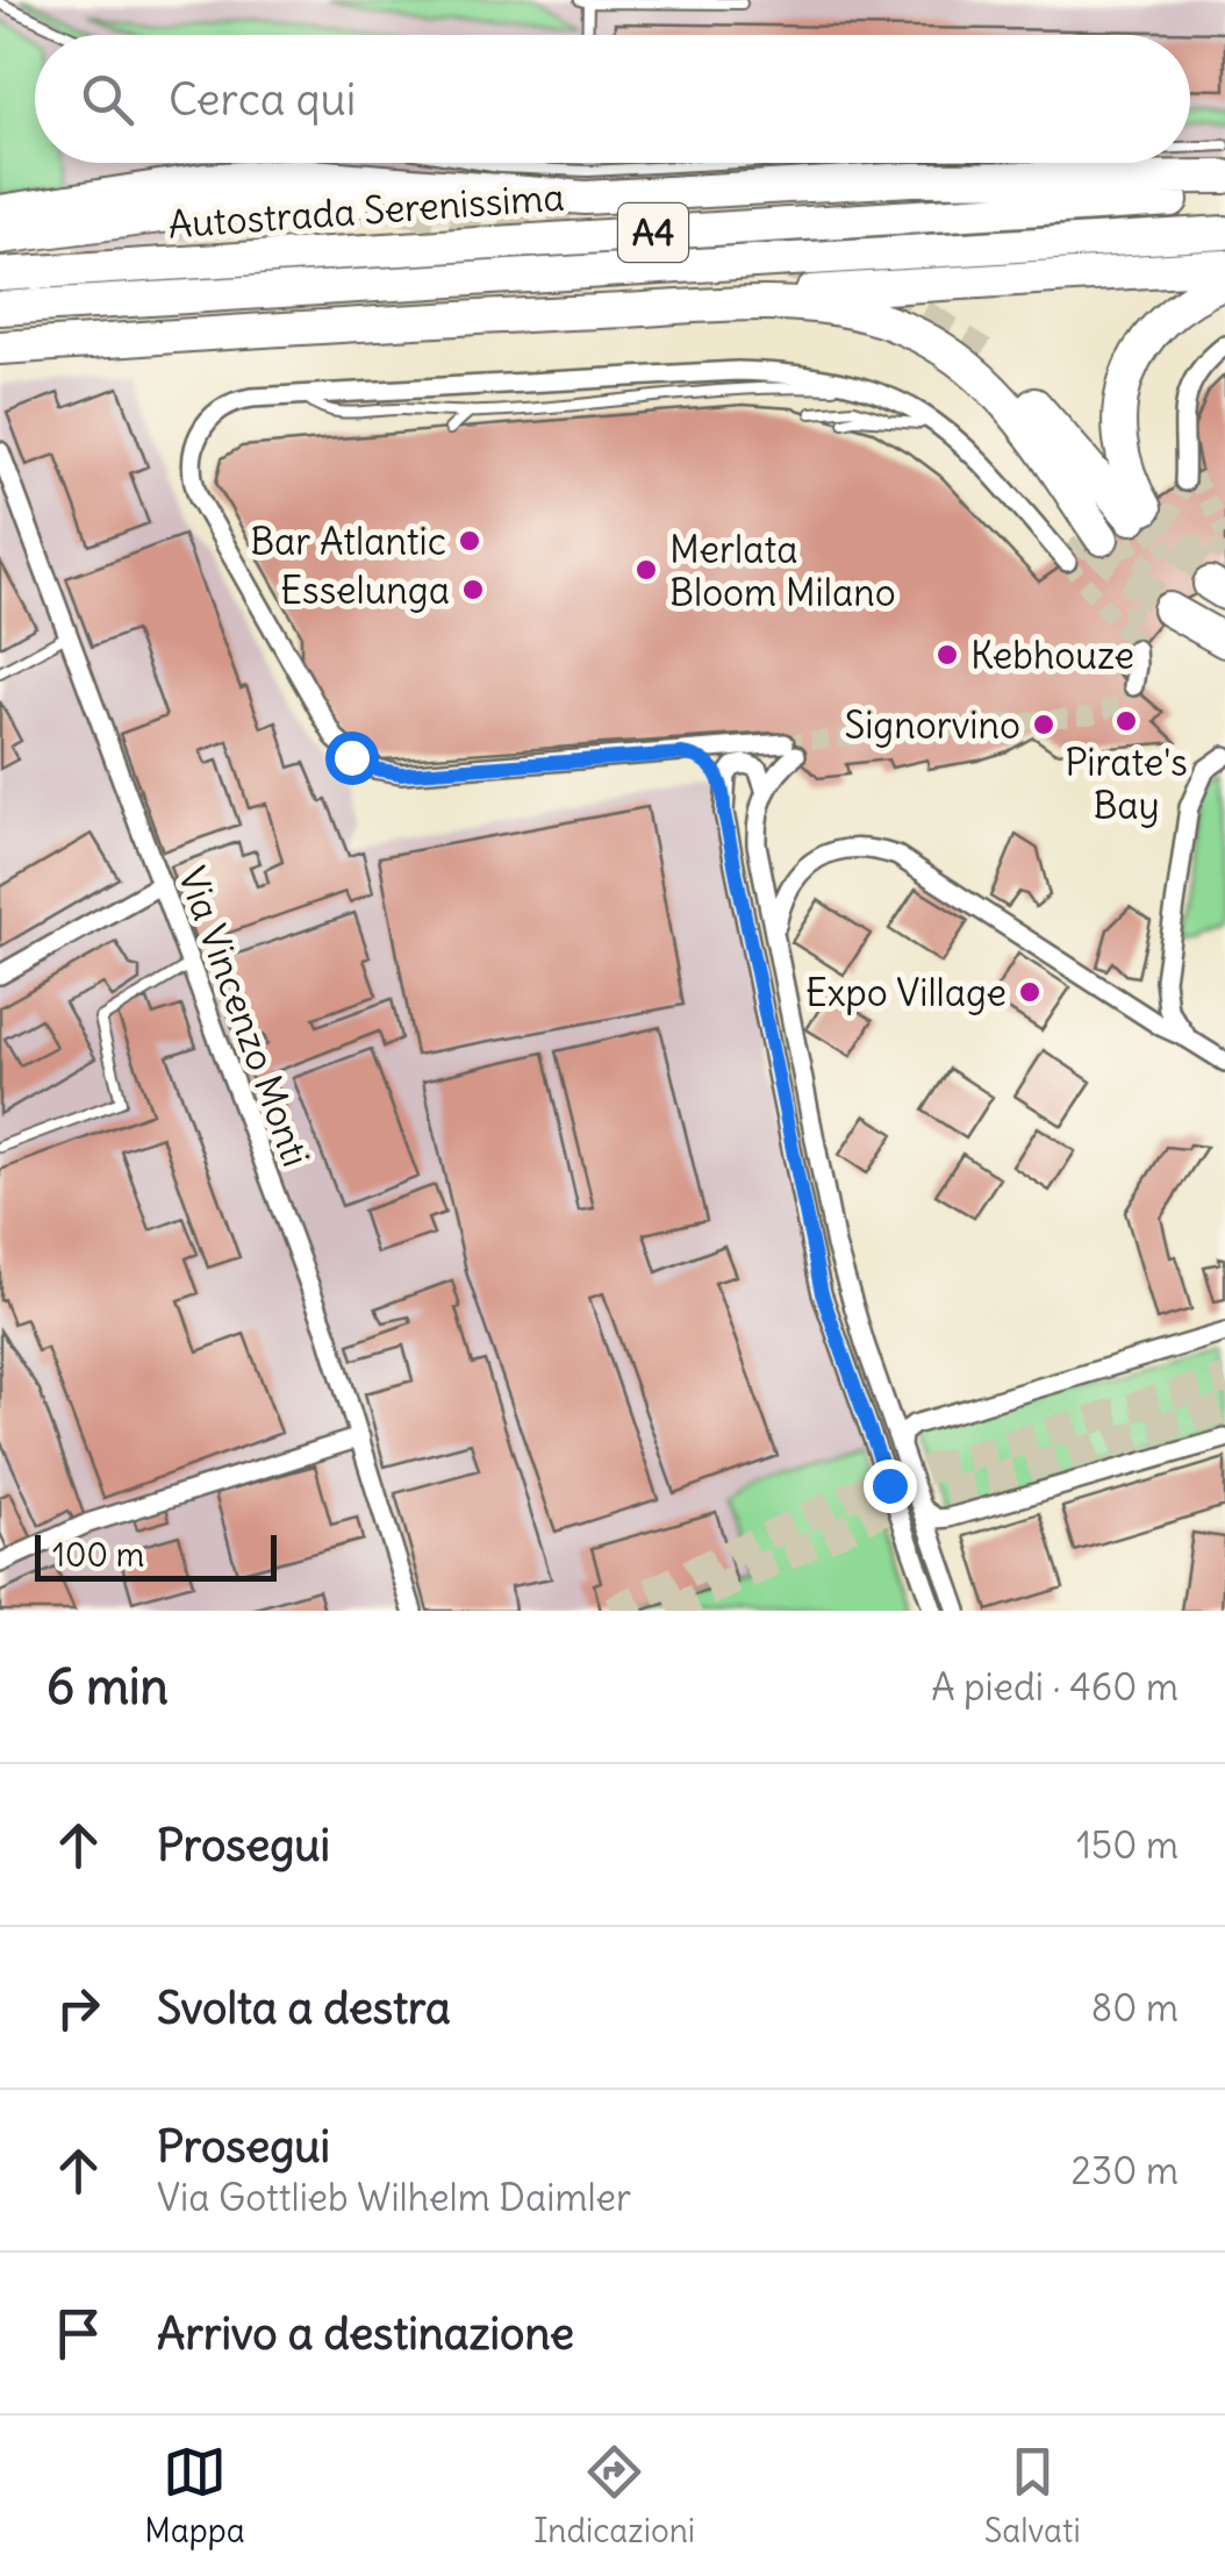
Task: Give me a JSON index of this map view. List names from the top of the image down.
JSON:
{
  "streets": {
    "highway": ["Autostrada Serenissima", "A4"],
    "street": ["Via Vincenzo Monti"]
  },
  "places": [
    "Bar Atlantic",
    "Merlata Bloom Milano",
    "Esselunga",
    "Kebhouze",
    "Pirate's Bay",
    "Signorvino",
    "Expo Village"
  ],
  "scale_bar": "100 m",
  "page": {
    "search": "Cerca qui",
    "scale": "100 m",
    "heading": ["6 min", "A piedi · 460 m"],
    "list": [
      ["Prosegui", "150 m"],
      ["Svolta a destra", "80 m"],
      ["Prosegui", "Via Gottlieb Wilhelm Daimler", "230 m"],
      "Arrivo a destinazione"
    ],
    "nav": ["Mappa", "Indicazioni", "Salvati"]
  }
}
